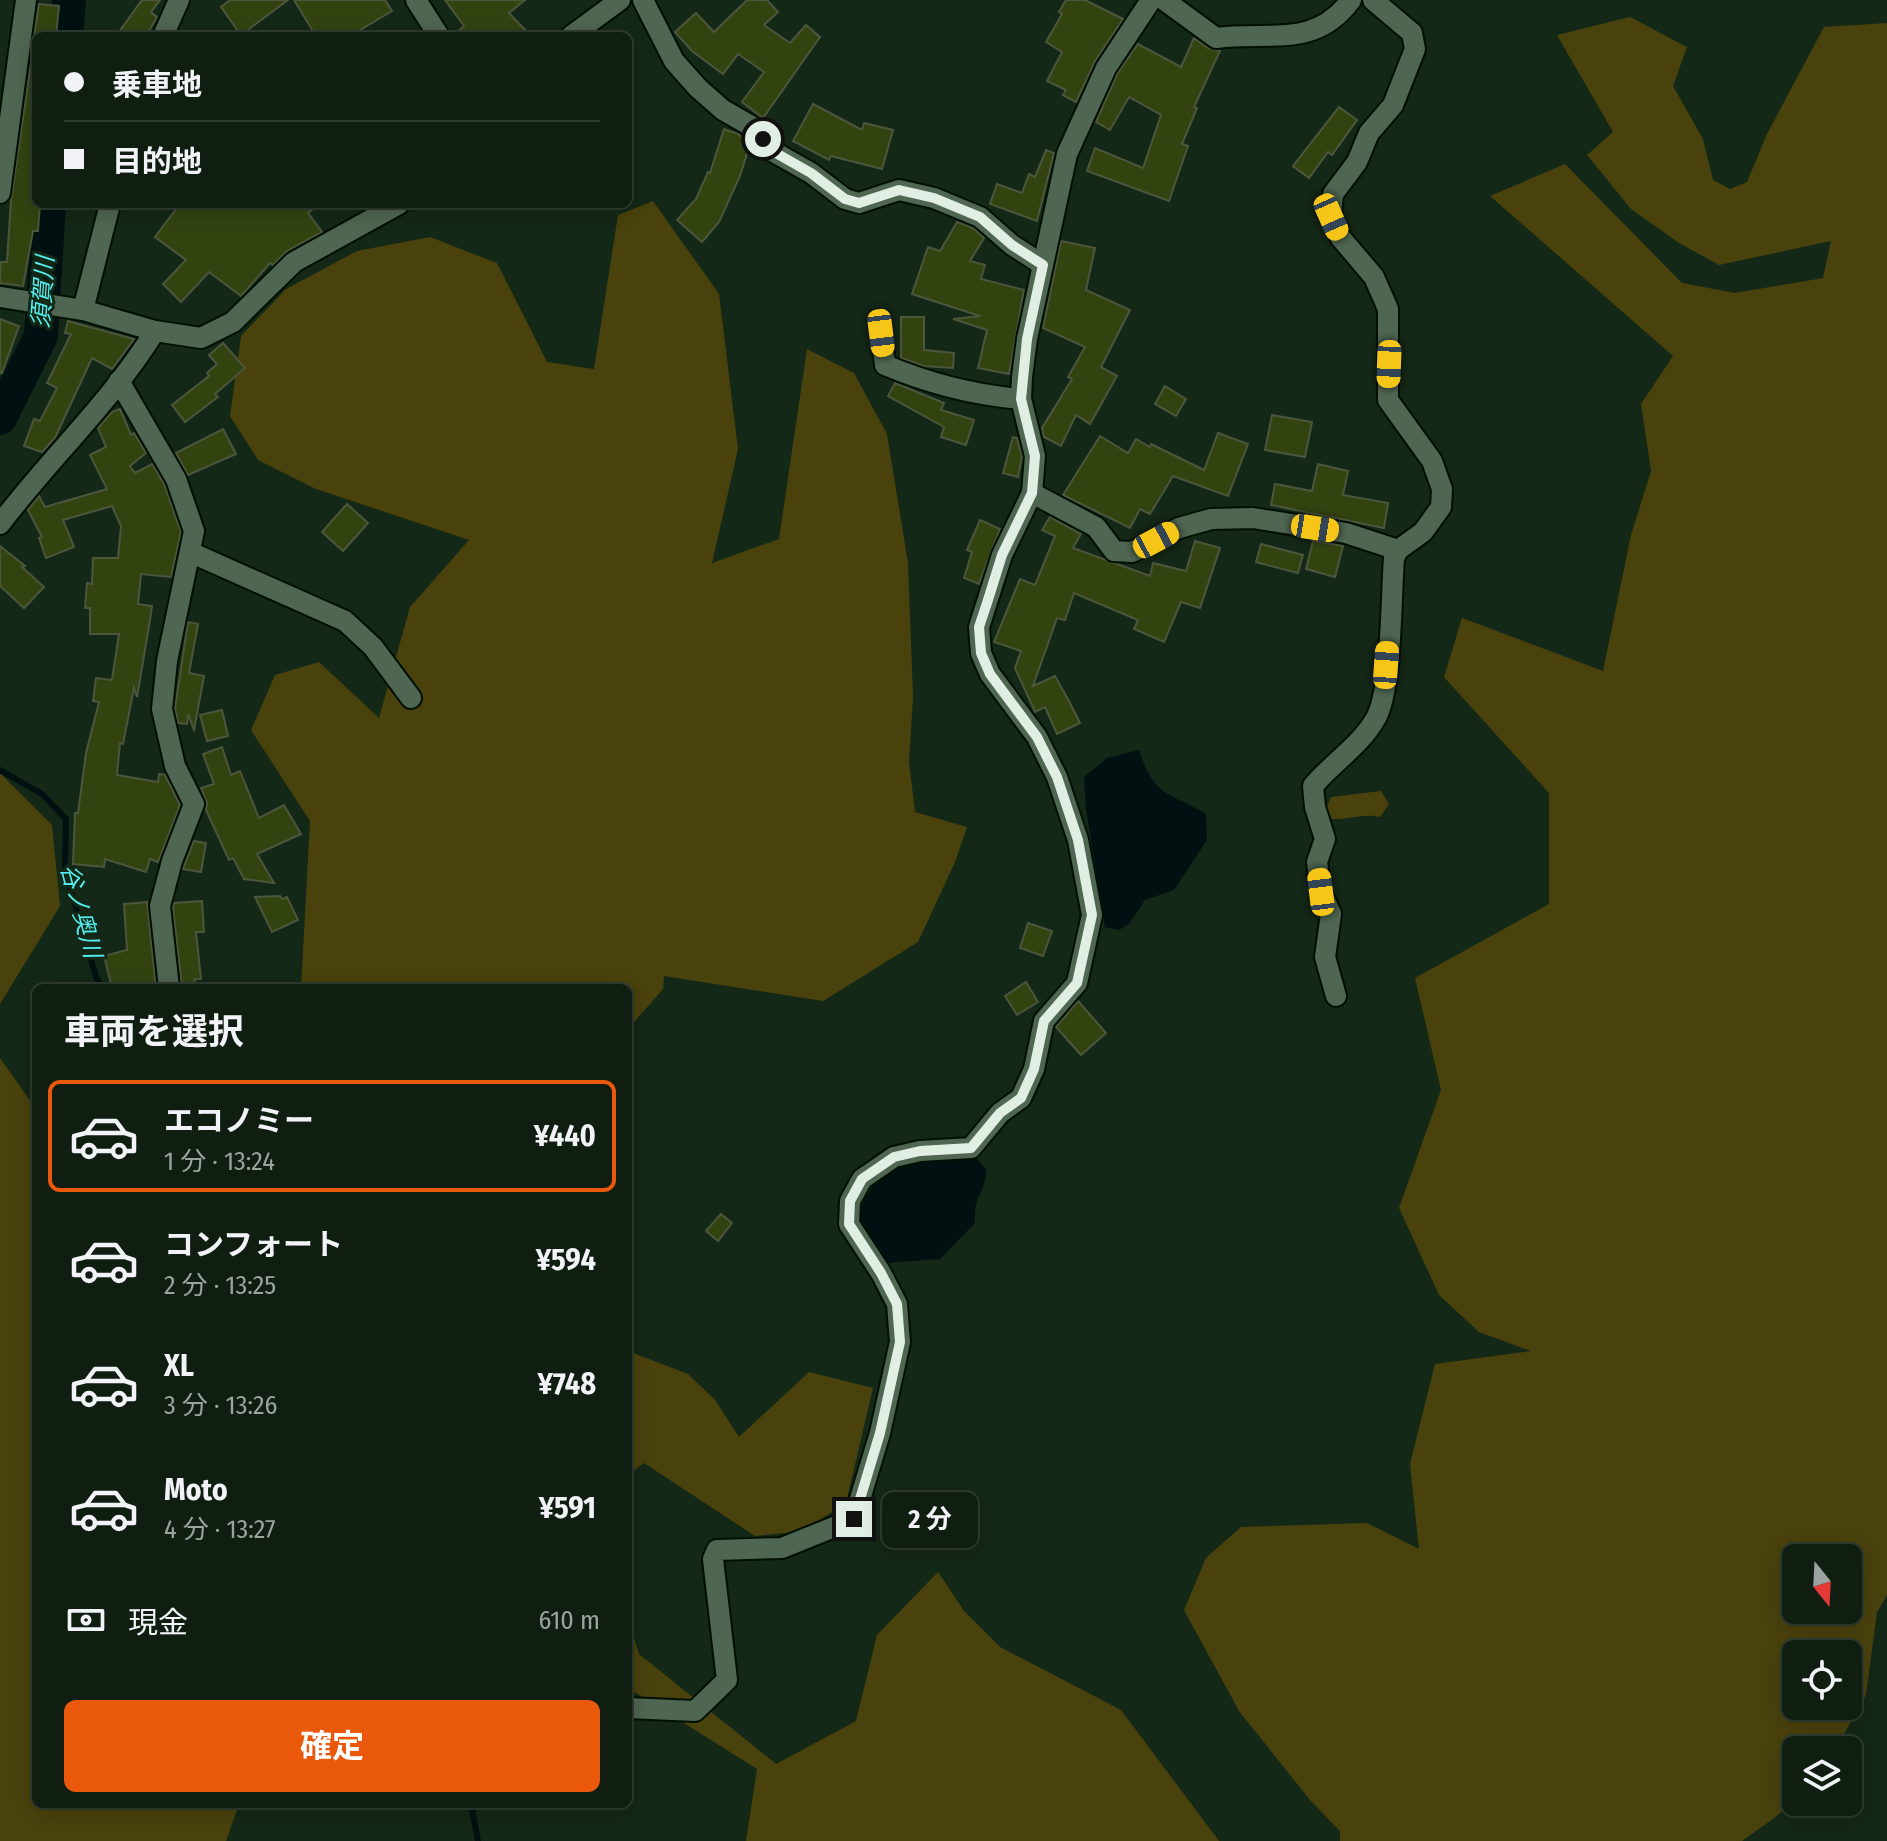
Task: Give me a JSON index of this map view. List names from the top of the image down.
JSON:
{
  "water": ["須賀川", "谷ノ奥川"],
  "north": "bottom",
  "page": {
    "banner": ["乗車地", "目的地"],
    "heading": "車両を選択",
    "list": [
      {
        "name": "エコノミー",
        "note": "1 分 · 13:24",
        "value": "¥440"
      },
      {
        "name": "コンフォート",
        "note": "2 分 · 13:25",
        "value": "¥594"
      },
      {
        "name": "XL",
        "note": "3 分 · 13:26",
        "value": "¥748"
      },
      {
        "name": "Moto",
        "note": "4 分 · 13:27",
        "value": "¥591"
      }
    ],
    "bubble": "2 分",
    "pay": ["現金", "610 m"],
    "buttons": "確定"
  }
}
